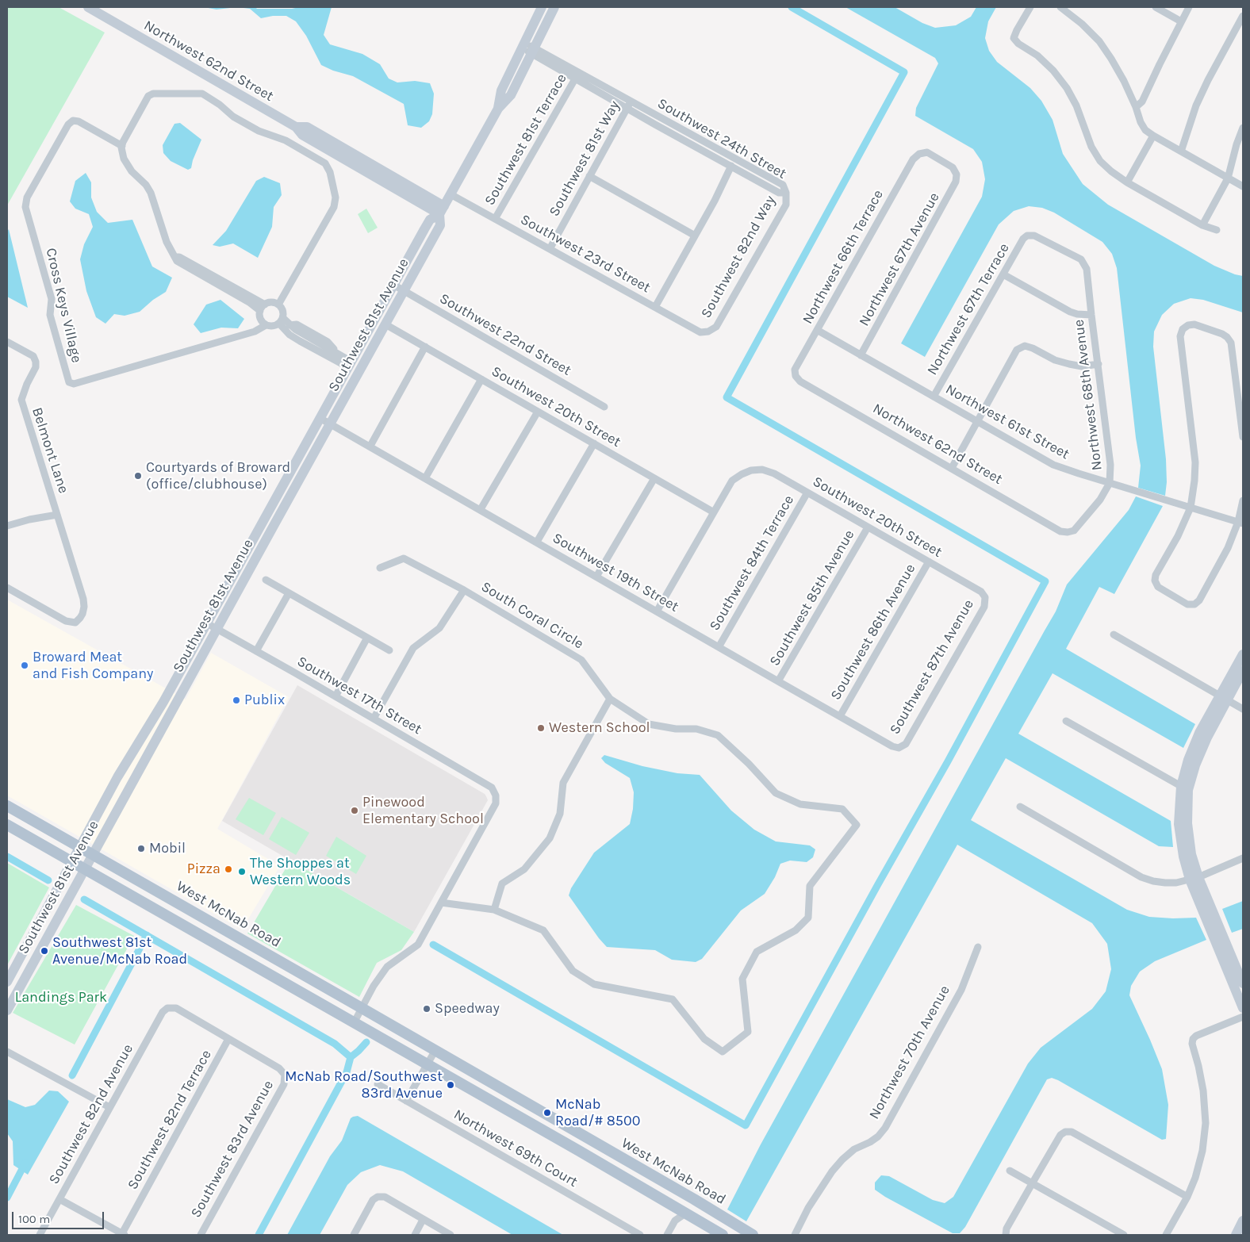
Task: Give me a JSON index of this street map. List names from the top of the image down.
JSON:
{
  "streets": {
    "main road": ["West McNab Road"],
    "street": [
      "Northwest 62nd Street",
      "Southwest 24th Street",
      "Southwest 81st Terrace",
      "Southwest 81st Way",
      "Southwest 23rd Street",
      "Southwest 82nd Way",
      "Northwest 66th Terrace",
      "Northwest 67th Avenue",
      "Cross Keys Village",
      "Northwest 67th Terrace",
      "Southwest 81st Avenue",
      "Southwest 22nd Street",
      "Northwest 68th Avenue",
      "Southwest 20th Street",
      "Northwest 61st Street",
      "Belmont Lane",
      "Southwest 84th Terrace",
      "Southwest 19th Street",
      "Southwest 85th Avenue",
      "South Coral Circle",
      "Southwest 86th Avenue",
      "Southwest 87th Avenue",
      "Southwest 17th Street",
      "Northwest 70th Avenue",
      "Southwest 82nd Avenue",
      "Southwest 82nd Terrace",
      "Northwest 69th Court",
      "Southwest 83rd Avenue"
    ]
  },
  "crossings": [
    ["Northwest 62nd Street", "Northwest 66th Terrace"],
    ["Northwest 62nd Street", "Southwest 81st Avenue"],
    ["Northwest 62nd Street", "Northwest 68th Avenue"],
    ["Southwest 24th Street", "Southwest 81st Terrace"],
    ["Southwest 24th Street", "Southwest 81st Way"],
    ["Southwest 24th Street", "Southwest 82nd Way"],
    ["Southwest 81st Terrace", "Southwest 23rd Street"],
    ["Southwest 81st Way", "Southwest 23rd Street"],
    ["Southwest 23rd Street", "Southwest 82nd Way"],
    ["Southwest 23rd Street", "Southwest 81st Avenue"],
    ["Northwest 66th Terrace", "Northwest 67th Avenue"],
    ["Northwest 66th Terrace", "Northwest 61st Street"],
    ["Northwest 67th Avenue", "Northwest 61st Street"],
    ["Northwest 67th Terrace", "Northwest 68th Avenue"],
    ["Northwest 67th Terrace", "Northwest 61st Street"],
    ["Southwest 81st Avenue", "Southwest 22nd Street"],
    ["Southwest 81st Avenue", "Southwest 20th Street"],
    ["Southwest 81st Avenue", "Southwest 19th Street"],
    ["Southwest 81st Avenue", "Southwest 17th Street"],
    ["Southwest 81st Avenue", "West McNab Road"],
    ["Northwest 68th Avenue", "Northwest 61st Street"],
    ["Southwest 20th Street", "Southwest 84th Terrace"],
    ["Southwest 20th Street", "Southwest 85th Avenue"],
    ["Southwest 20th Street", "Southwest 86th Avenue"],
    ["Southwest 20th Street", "Southwest 87th Avenue"],
    ["Southwest 84th Terrace", "Southwest 19th Street"],
    ["Southwest 19th Street", "Southwest 85th Avenue"],
    ["Southwest 19th Street", "Southwest 86th Avenue"],
    ["Southwest 19th Street", "Southwest 87th Avenue"],
    ["Southwest 82nd Avenue", "Southwest 82nd Terrace"],
    ["Southwest 82nd Avenue", "Southwest 83rd Avenue"],
    ["Southwest 82nd Terrace", "Southwest 83rd Avenue"]
  ],
  "parks": ["Landings Park"],
  "places": [
    "Courtyards of Broward (office/clubhouse)",
    "Broward Meat and Fish Company",
    "Publix",
    "Western School",
    "Pinewood Elementary School",
    "Mobil",
    "Pizza",
    "The Shoppes at Western Woods",
    "Southwest 81st Avenue/McNab Road",
    "Speedway",
    "McNab Road/Southwest 83rd Avenue",
    "McNab Road/# 8500"
  ],
  "scale_bar": "100 m"
}
